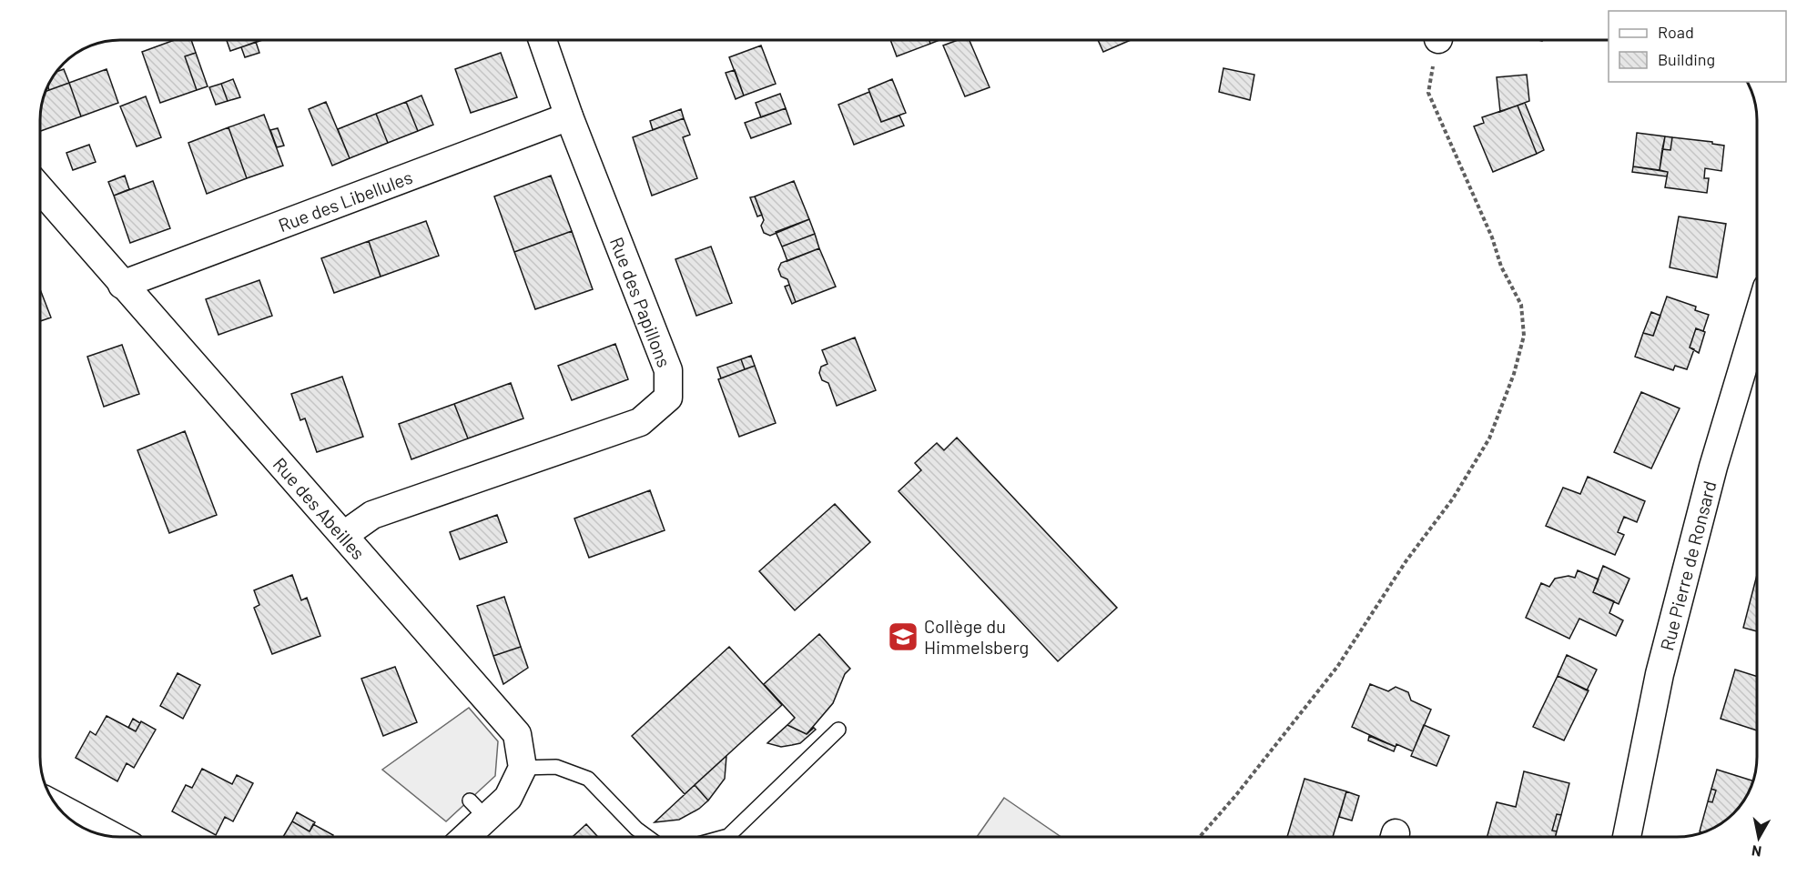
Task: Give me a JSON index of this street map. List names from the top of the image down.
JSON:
{
  "streets": {
    "street": [
      "Rue des Libellules",
      "Rue des Papillons",
      "Rue des Abeilles",
      "Rue Pierre de Ronsard"
    ]
  },
  "crossings": [
    ["Rue des Libellules", "Rue des Papillons"],
    ["Rue des Libellules", "Rue des Abeilles"],
    ["Rue des Papillons", "Rue des Abeilles"]
  ],
  "places": {
    "school or university": ["Collège du Himmelsberg"]
  },
  "legend": ["Road", "Building"],
  "north": "bottom"
}
